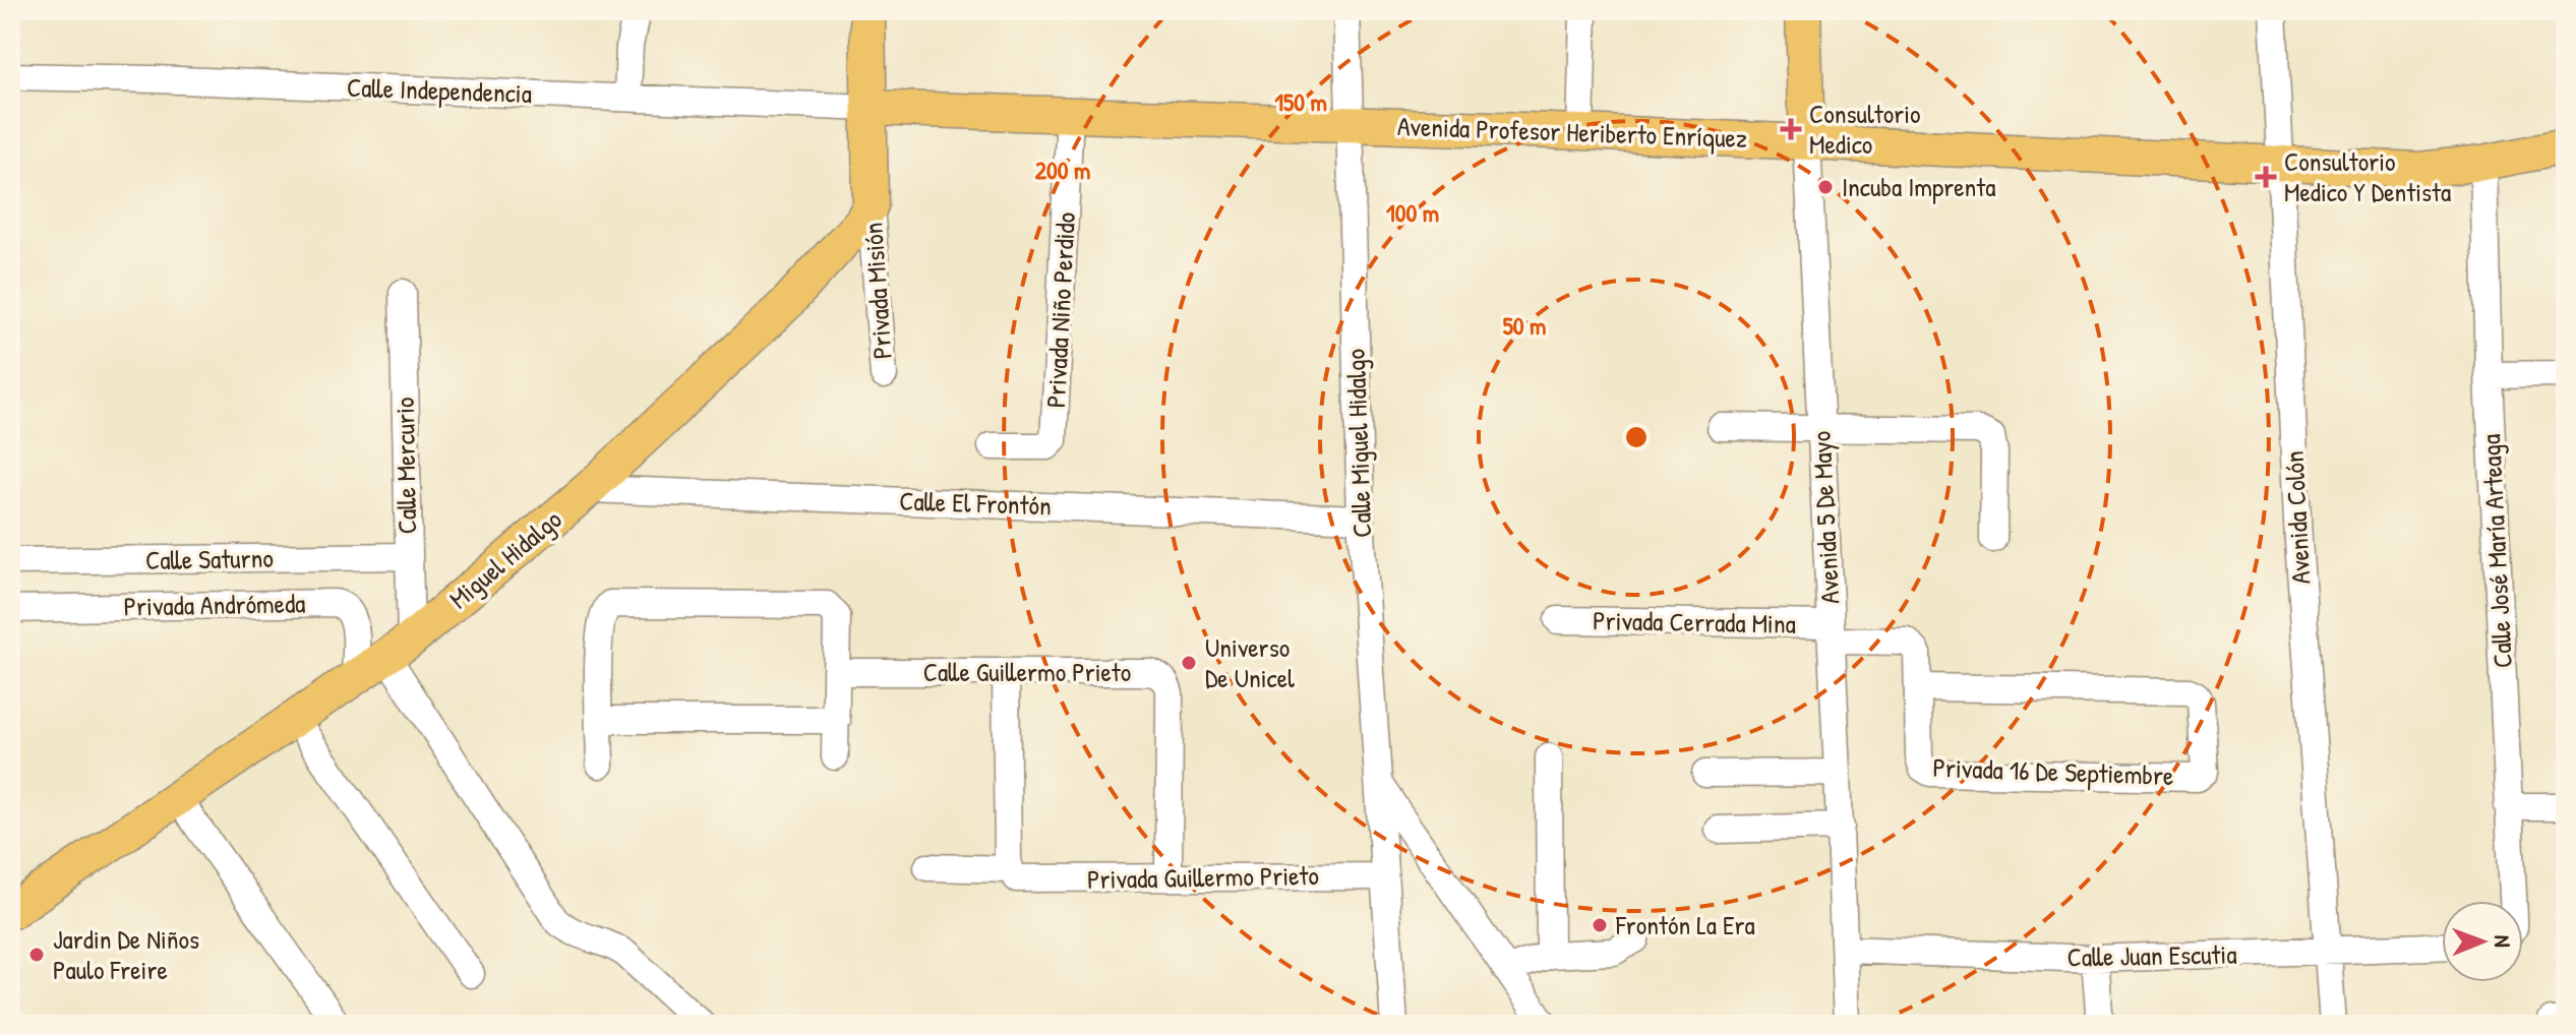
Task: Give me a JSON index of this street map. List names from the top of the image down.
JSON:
{
  "streets": {
    "main road": ["Avenida Profesor Heriberto Enríquez", "Avenida 5 De Mayo", "Miguel Hidalgo"],
    "street": [
      "Calle Independencia",
      "Privada Misión",
      "Privada Niño Perdido",
      "Calle Miguel Hidalgo",
      "Calle Mercurio",
      "Calle El Frontón",
      "Avenida Colón",
      "Calle José María Arteaga",
      "Calle Saturno",
      "Privada Andrómeda",
      "Privada Cerrada Mina",
      "Calle Guillermo Prieto",
      "Privada 16 De Septiembre",
      "Privada Guillermo Prieto",
      "Calle Juan Escutia"
    ]
  },
  "crossings": [
    ["Calle Independencia", "Avenida Profesor Heriberto Enríquez"],
    ["Avenida Profesor Heriberto Enríquez", "Privada Niño Perdido"],
    ["Avenida Profesor Heriberto Enríquez", "Calle Miguel Hidalgo"],
    ["Avenida Profesor Heriberto Enríquez", "Avenida 5 De Mayo"],
    ["Avenida Profesor Heriberto Enríquez", "Avenida Colón"],
    ["Avenida Profesor Heriberto Enríquez", "Calle José María Arteaga"],
    ["Privada Misión", "Miguel Hidalgo"],
    ["Calle Miguel Hidalgo", "Calle El Frontón"],
    ["Calle Miguel Hidalgo", "Privada Guillermo Prieto"],
    ["Calle Mercurio", "Calle Saturno"],
    ["Calle Mercurio", "Miguel Hidalgo"],
    ["Calle El Frontón", "Miguel Hidalgo"],
    ["Avenida 5 De Mayo", "Privada Cerrada Mina"],
    ["Avenida 5 De Mayo", "Privada 16 De Septiembre"],
    ["Avenida 5 De Mayo", "Calle Juan Escutia"],
    ["Avenida Colón", "Calle Juan Escutia"],
    ["Miguel Hidalgo", "Privada Andrómeda"],
    ["Privada Cerrada Mina", "Privada 16 De Septiembre"],
    ["Calle Guillermo Prieto", "Privada Guillermo Prieto"]
  ],
  "places": {
    "health": ["Consultorio Medico", "Consultorio Medico Y Dentista"],
    "other": [
      "Incuba Imprenta",
      "Universo De Unicel",
      "Frontón La Era",
      "Jardin De Niños Paulo Freire"
    ]
  },
  "north": "right",
  "rings": [
    "150 m",
    "200 m",
    "100 m",
    "50 m"
  ]
}
